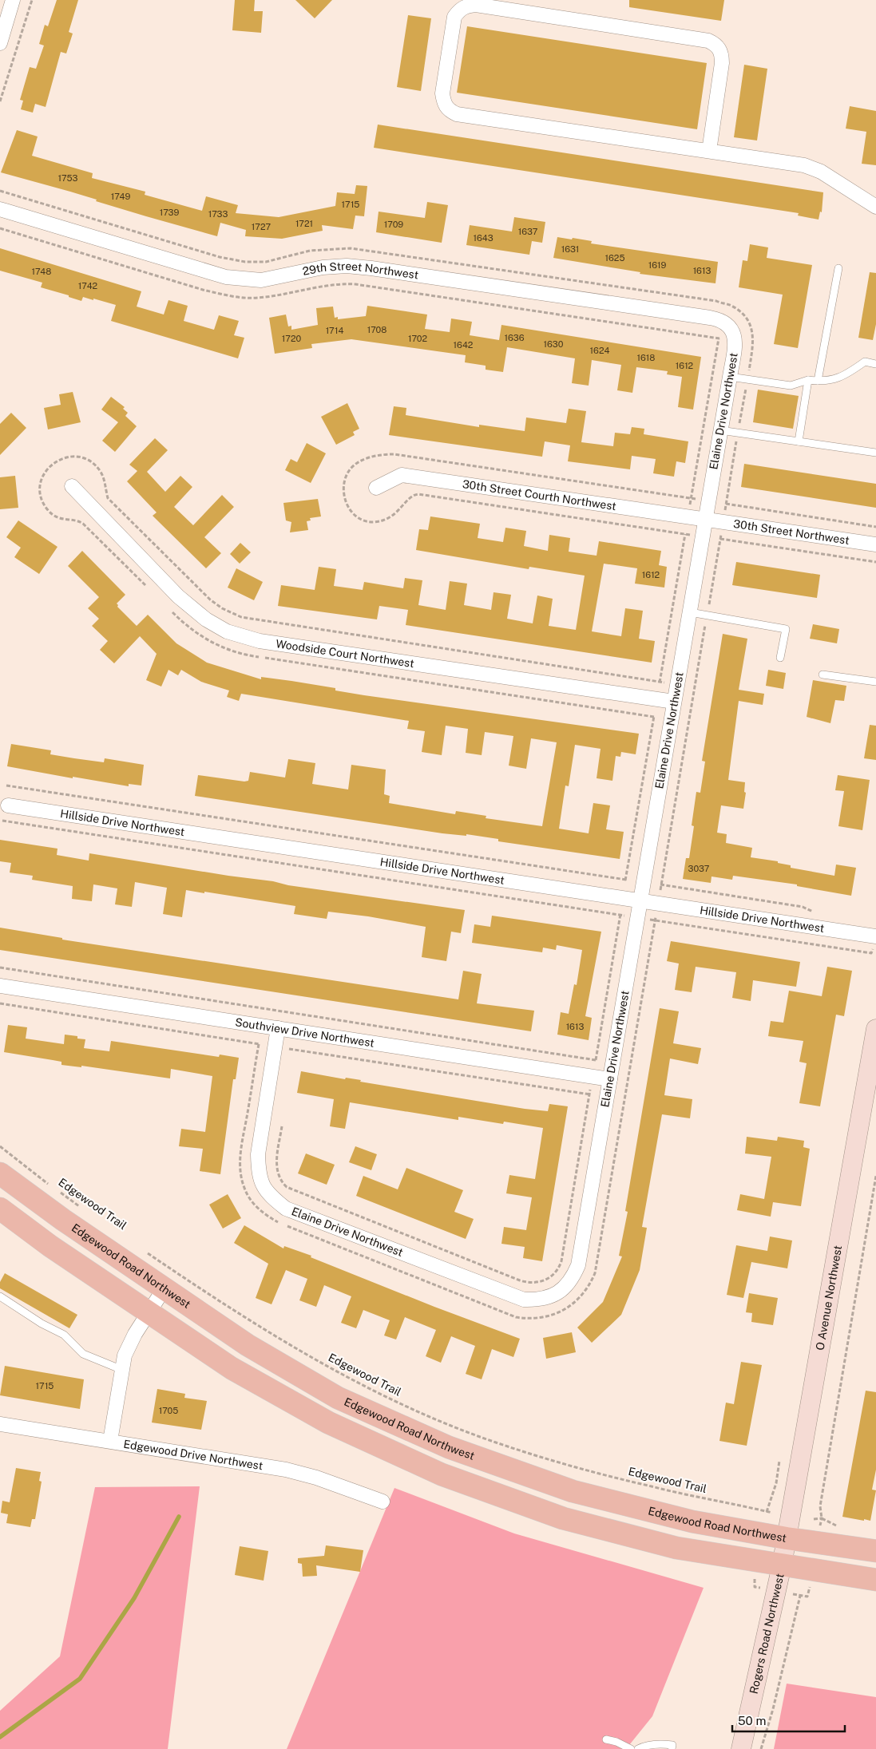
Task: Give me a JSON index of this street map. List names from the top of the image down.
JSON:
{
  "streets": {
    "main road": ["Edgewood Road Northwest"],
    "street": [
      "29th Street Northwest",
      "Elaine Drive Northwest",
      "30th Street Courth Northwest",
      "30th Street Northwest",
      "Woodside Court Northwest",
      "Hillside Drive Northwest",
      "Southview Drive Northwest",
      "O Avenue Northwest",
      "Edgewood Drive Northwest",
      "Rogers Road Northwest"
    ],
    "path": ["Edgewood Trail"]
  },
  "crossings": [
    ["29th Street Northwest", "Elaine Drive Northwest"],
    ["Elaine Drive Northwest", "30th Street Courth Northwest"],
    ["Elaine Drive Northwest", "30th Street Northwest"],
    ["Elaine Drive Northwest", "Woodside Court Northwest"],
    ["Elaine Drive Northwest", "Hillside Drive Northwest"],
    ["Elaine Drive Northwest", "Southview Drive Northwest"],
    ["30th Street Courth Northwest", "30th Street Northwest"],
    ["Edgewood Road Northwest", "O Avenue Northwest"],
    ["O Avenue Northwest", "Rogers Road Northwest"]
  ],
  "house_numbers": [
    "1753",
    "1749",
    "1715",
    "1739",
    "1733",
    "1721",
    "1709",
    "1727",
    "1637",
    "1643",
    "1631",
    "1625",
    "1619",
    "1613",
    "1748",
    "1742",
    "1708",
    "1714",
    "1636",
    "1720",
    "1702",
    "1630",
    "1642",
    "1624",
    "1618",
    "1612",
    "1612",
    "3037",
    "1613",
    "1715",
    "1705"
  ],
  "scale_bar": "50 m"
}
